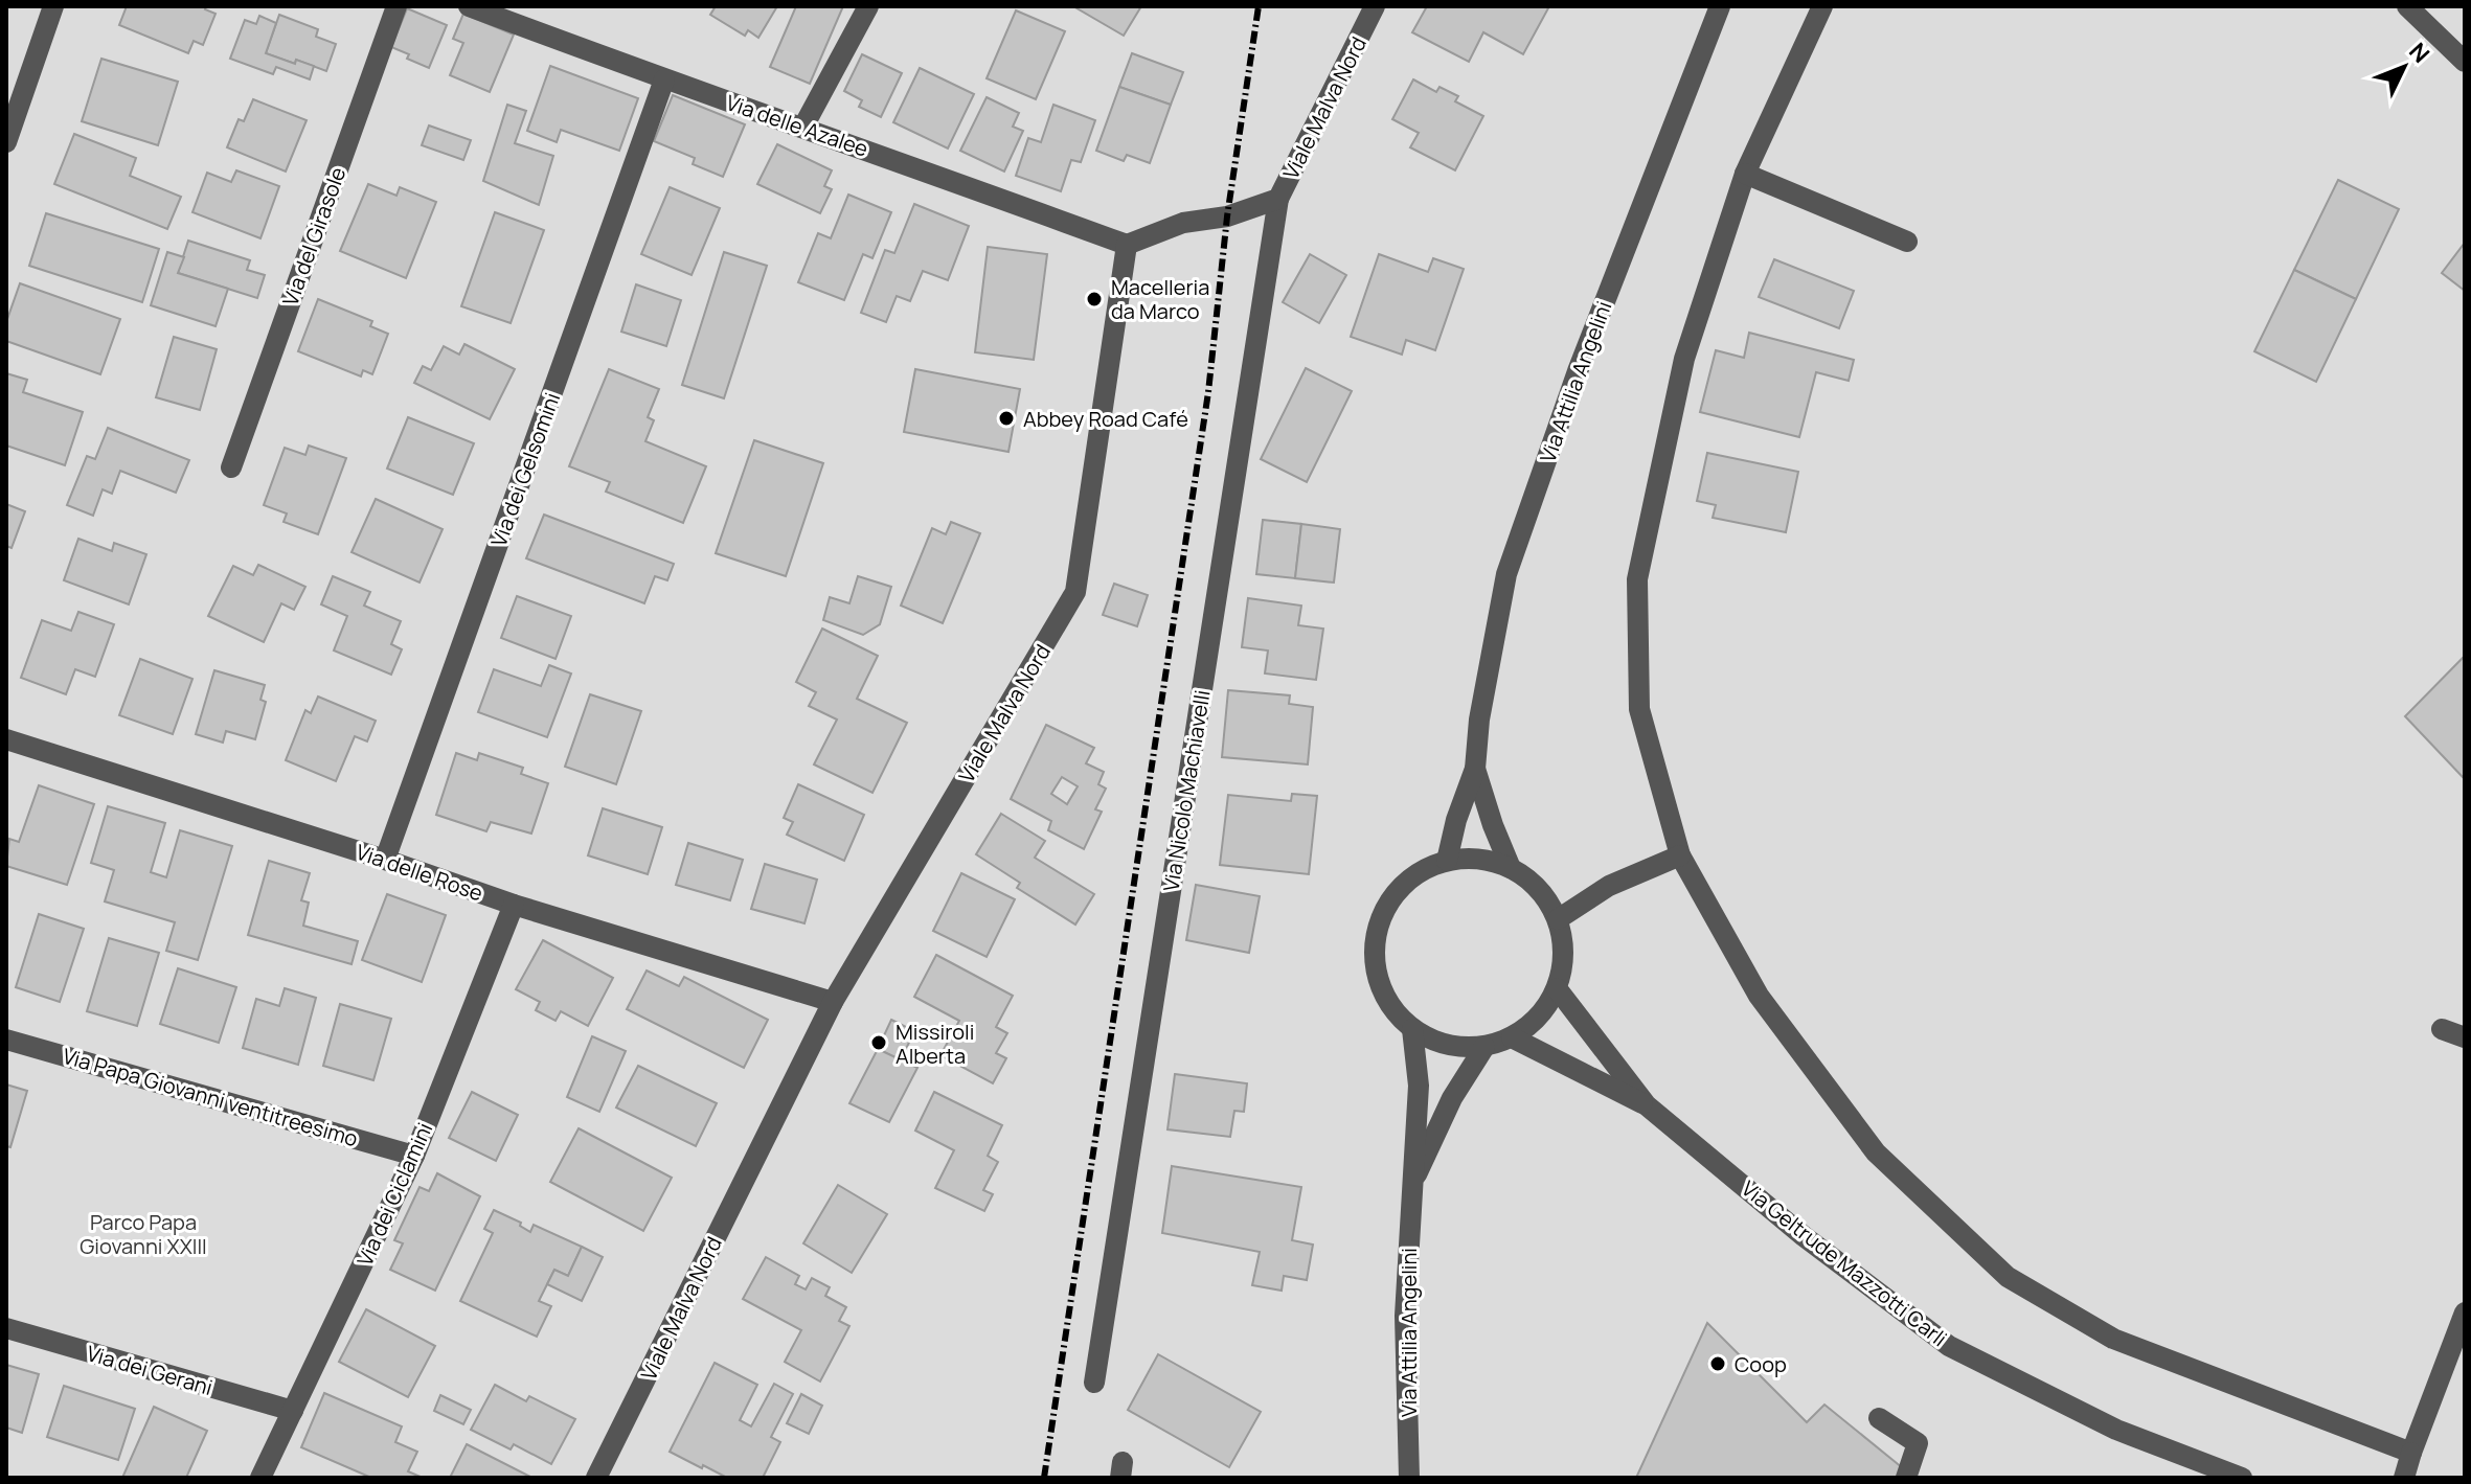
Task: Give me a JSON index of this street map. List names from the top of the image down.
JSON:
{
  "streets": {
    "street": [
      "Viale Malva Nord",
      "Via delle Azalee",
      "Via del Girasole",
      "Via Attilia Angelini",
      "Via dei Gelsomini",
      "Via Nicolò Machiavelli",
      "Via delle Rose",
      "Via Papa Giovanni ventitreesimo",
      "Via dei Ciclamini",
      "Via Geltrude Mazzotti Carli",
      "Via dei Gerani"
    ]
  },
  "crossings": [
    ["Viale Malva Nord", "Via delle Azalee"],
    ["Viale Malva Nord", "Via Nicolò Machiavelli"],
    ["Viale Malva Nord", "Via delle Rose"],
    ["Via delle Azalee", "Via dei Gelsomini"],
    ["Via Attilia Angelini", "Via Geltrude Mazzotti Carli"],
    ["Via dei Gelsomini", "Via delle Rose"],
    ["Via delle Rose", "Via dei Ciclamini"],
    ["Via Papa Giovanni ventitreesimo", "Via dei Ciclamini"],
    ["Via dei Ciclamini", "Via dei Gerani"]
  ],
  "parks": ["Parco Papa Giovanni XXIII"],
  "places": [
    "Macelleria da Marco",
    "Abbey Road Café",
    "Missiroli Alberta",
    "Coop"
  ],
  "north": "top right"
}
